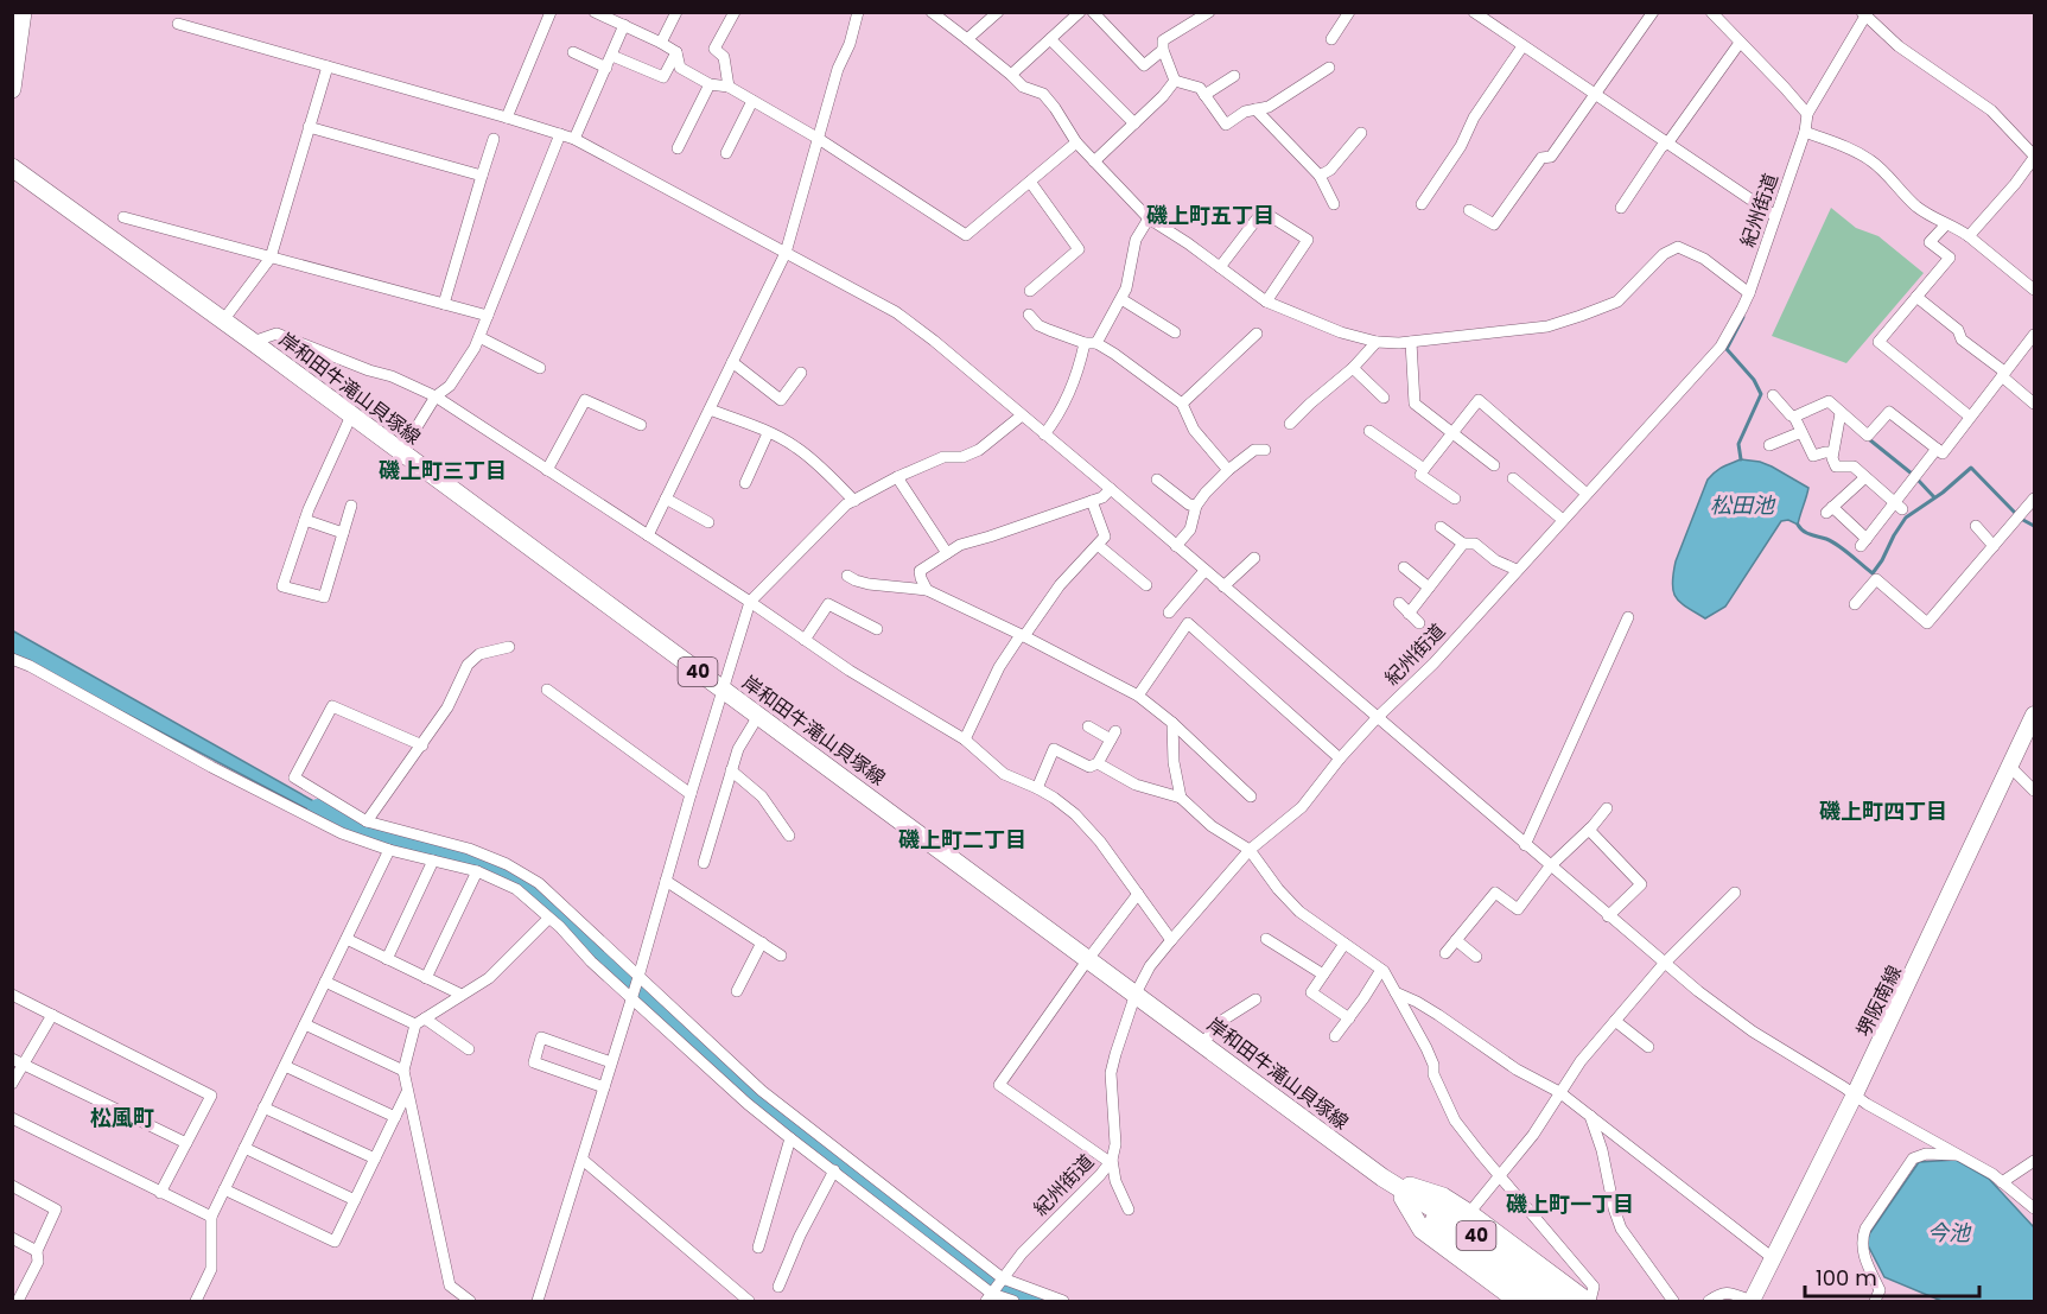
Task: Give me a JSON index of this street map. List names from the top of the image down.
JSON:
{
  "streets": {
    "main road": ["岸和田牛滝山貝塚線", "40", "堺阪南線"],
    "street": ["紀州街道"]
  },
  "crossings": [
    ["紀州街道", "岸和田牛滝山貝塚線"]
  ],
  "districts": [
    "磯上町五丁目",
    "磯上町三丁目",
    "磯上町四丁目",
    "磯上町二丁目",
    "松風町",
    "磯上町一丁目"
  ],
  "water": ["松田池", "今池"],
  "scale_bar": "100 m"
}
